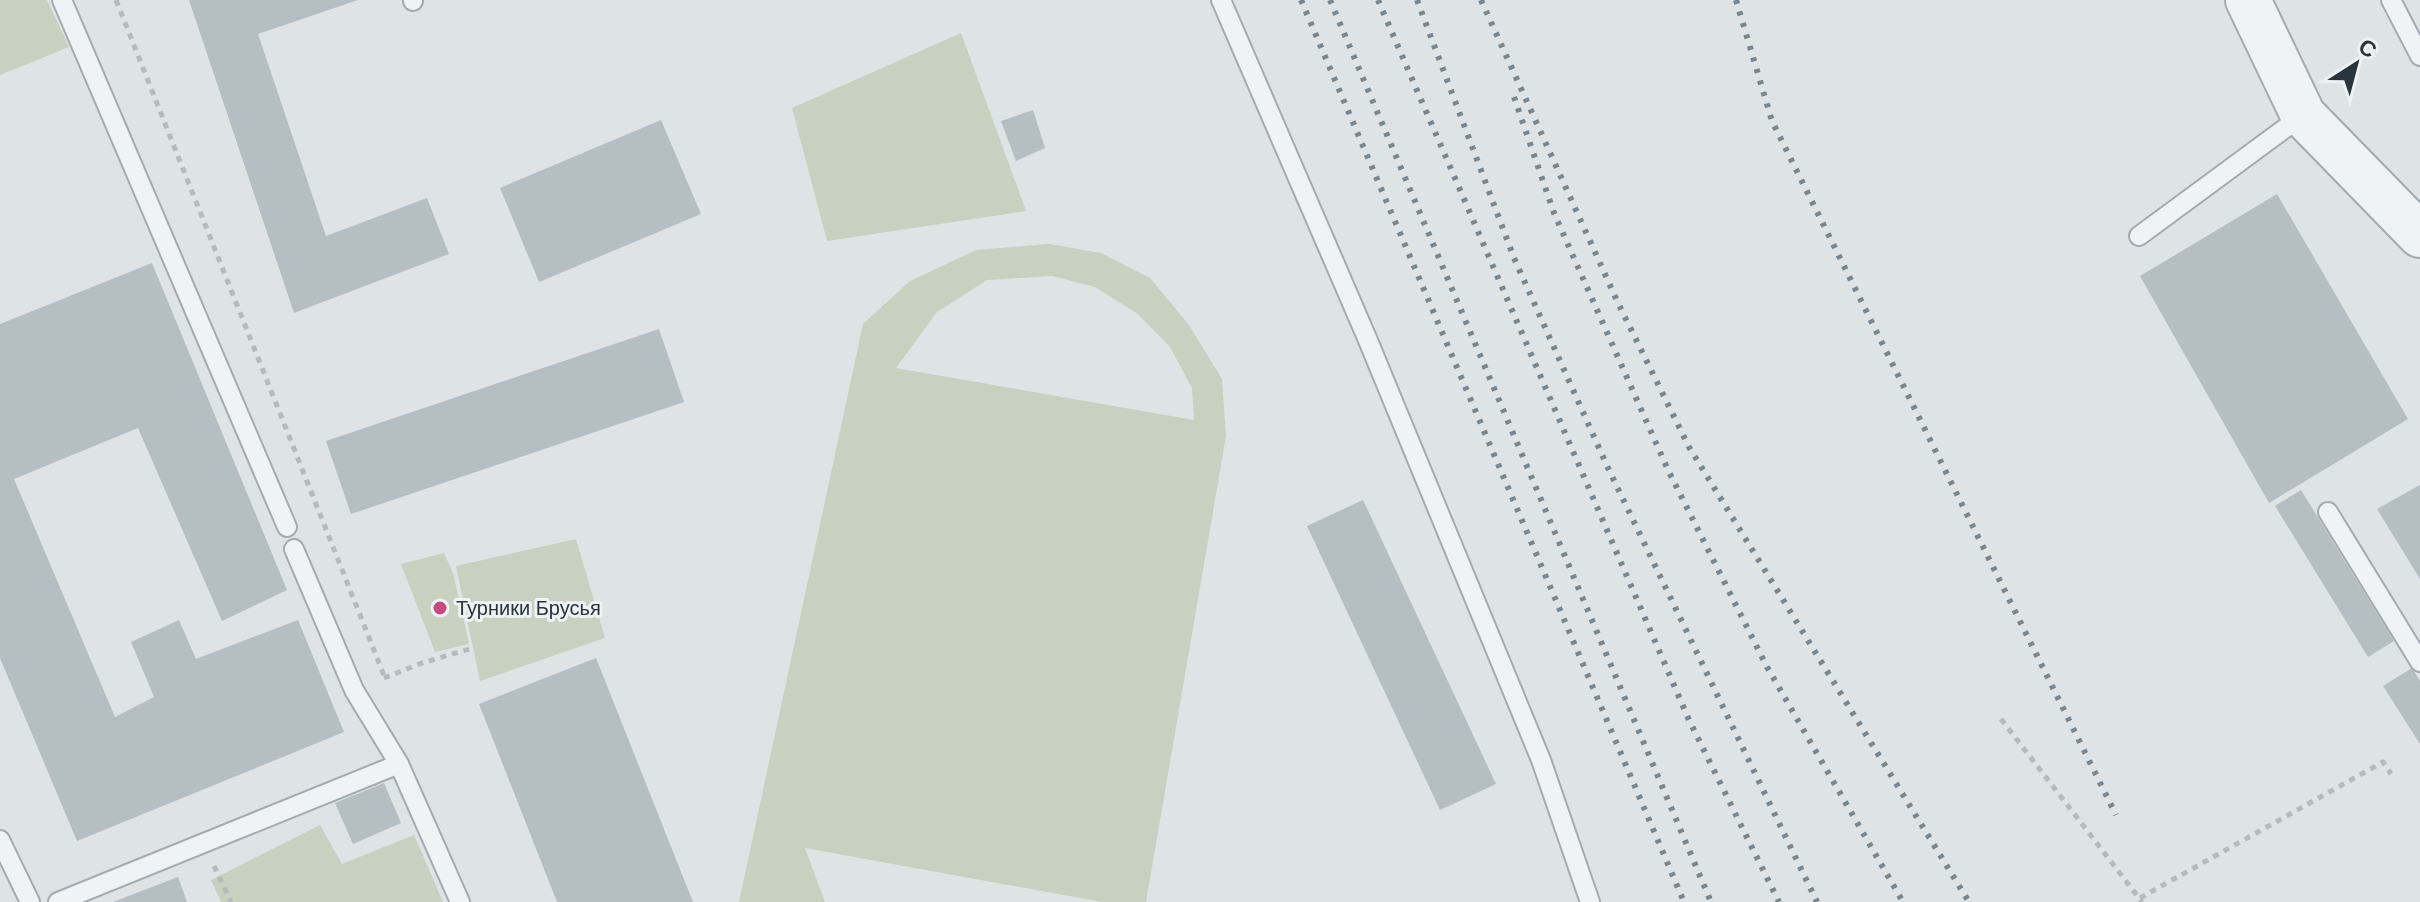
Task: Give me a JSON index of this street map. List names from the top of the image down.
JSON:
{
  "places": ["Турники Брусья"],
  "north": "top right"
}
